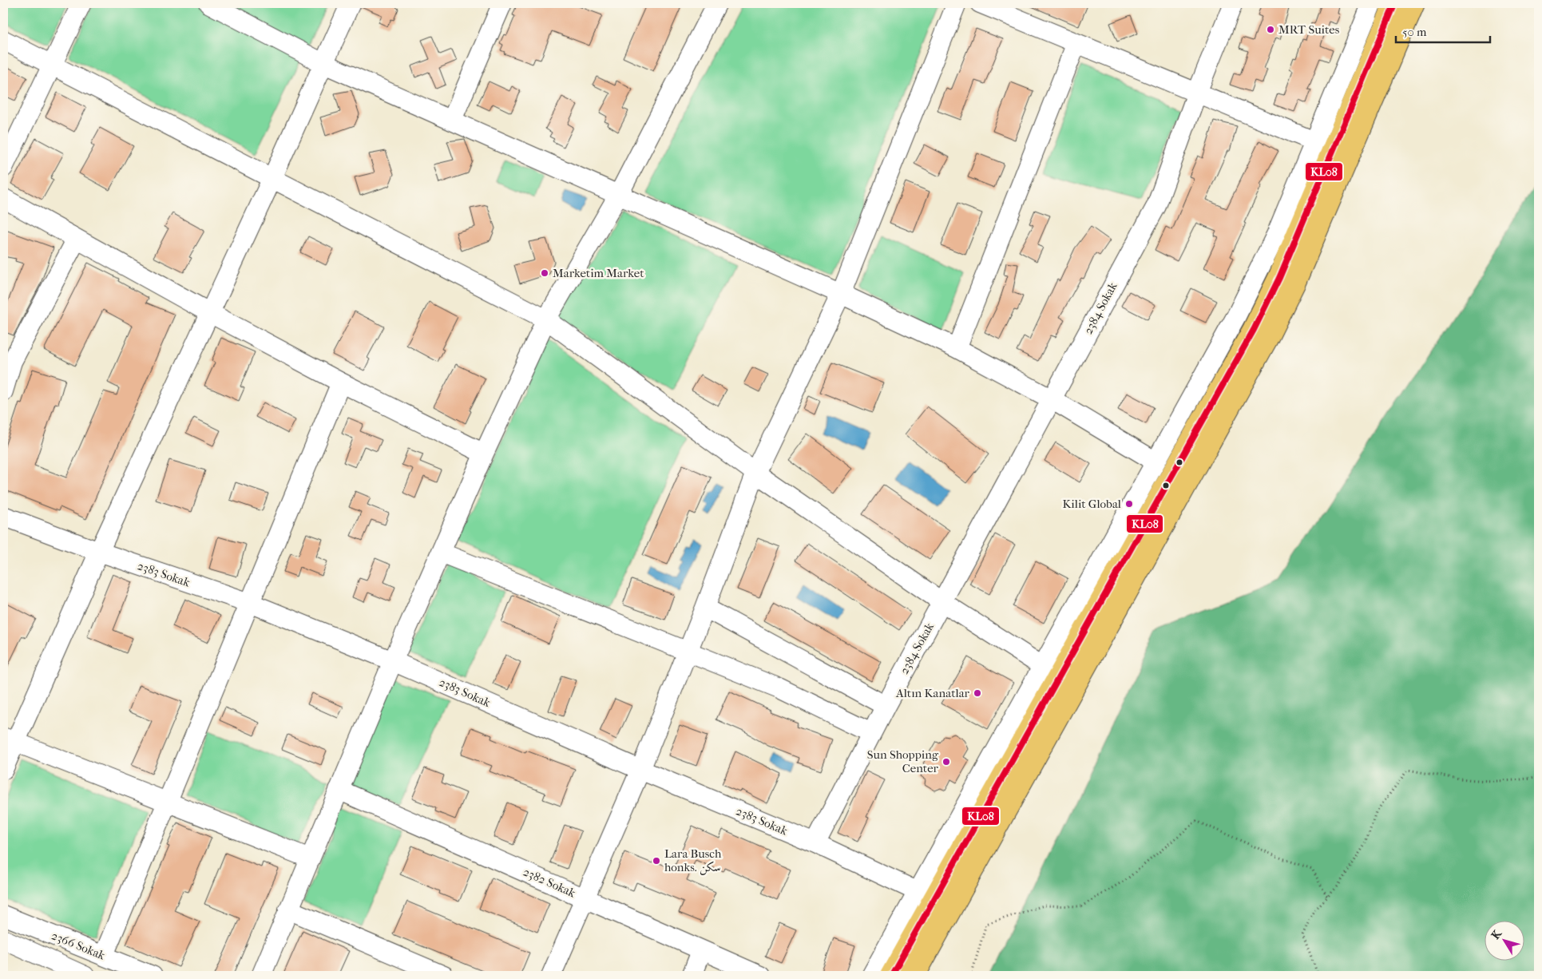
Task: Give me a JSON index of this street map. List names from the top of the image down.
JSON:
{
  "streets": {
    "street": [
      "2384 Sokak",
      "2383 Sokak",
      "2382 Sokak",
      "2366 Sokak"
    ]
  },
  "crossings": [
    ["2384 Sokak", "2383 Sokak"]
  ],
  "places": [
    "MRT Suites",
    "Marketim Market",
    "Kilit Global",
    "Altın Kanatlar",
    "Sun Shopping Center",
    "Lara Busch honks. سكن"
  ],
  "lines": ["transit line KL08"],
  "scale_bar": "50 m",
  "north": "top left"
}
